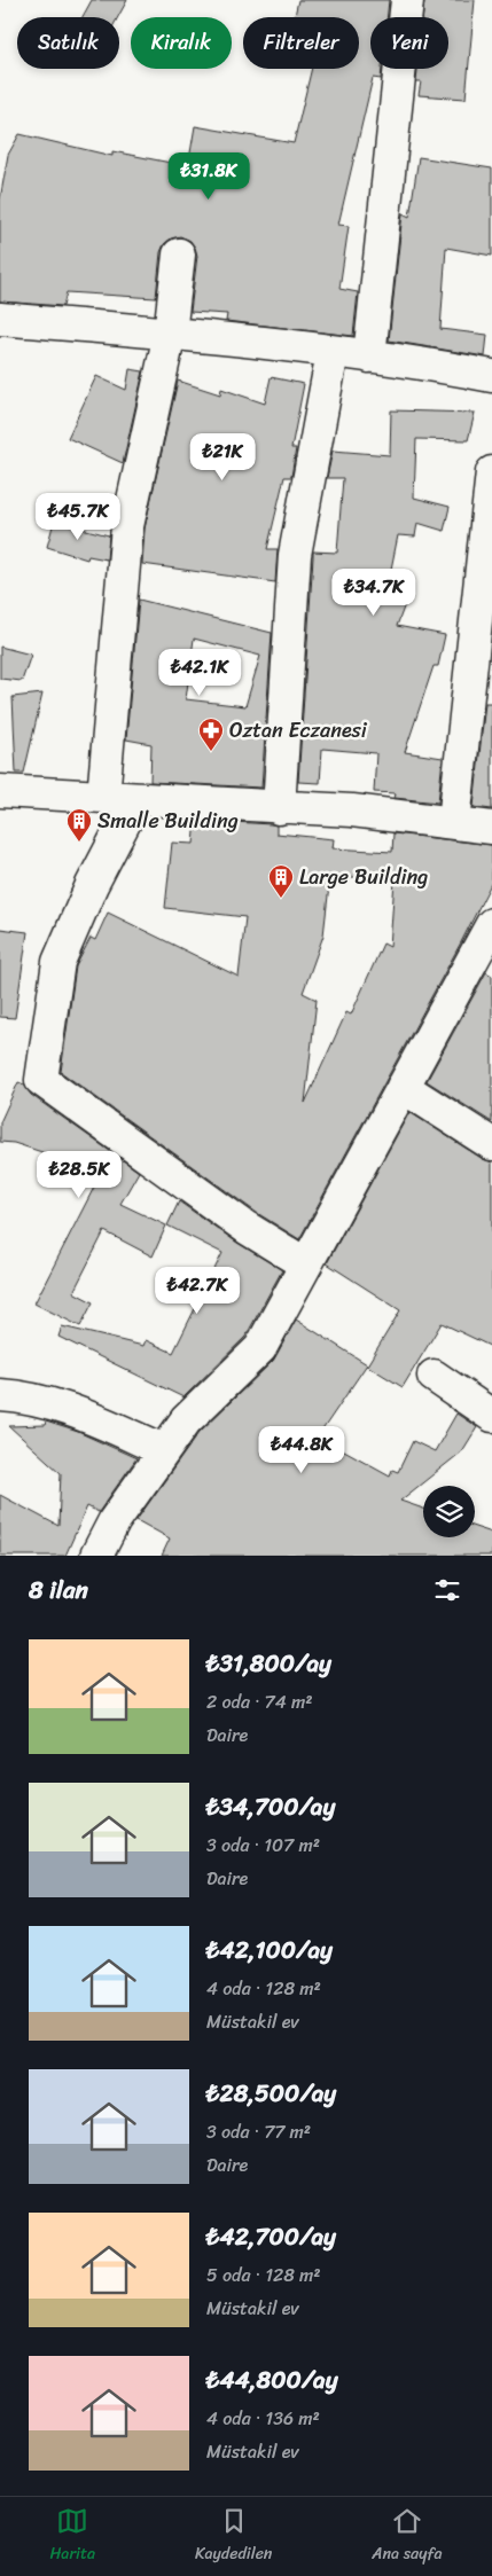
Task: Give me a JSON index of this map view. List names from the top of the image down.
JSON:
{
  "places": {
    "pharmacy": ["Oztan Eczanesi"],
    "building": ["Smalle Building", "Large Building"]
  },
  "page": {
    "chip": [
      "Satılık",
      "Kiralık",
      "Filtreler",
      "Yeni"
    ],
    "price": [
      "₺31.8K",
      "₺21K",
      "₺45.7K",
      "₺34.7K",
      "₺42.1K",
      "₺28.5K",
      "₺42.7K",
      "₺44.8K"
    ],
    "heading": "8 ilan",
    "list": [
      {
        "name": "₺31,800/ay",
        "note": "2 oda · 74 m² · Daire"
      },
      {
        "name": "₺34,700/ay",
        "note": "3 oda · 107 m² · Daire"
      },
      {
        "name": "₺42,100/ay",
        "note": "4 oda · 128 m² · Müstakil ev"
      },
      {
        "name": "₺28,500/ay",
        "note": "3 oda · 77 m² · Daire"
      },
      {
        "name": "₺42,700/ay",
        "note": "5 oda · 128 m² · Müstakil ev"
      },
      {
        "name": "₺44,800/ay",
        "note": "4 oda · 136 m² · Müstakil ev"
      }
    ],
    "tabs": ["Harita", "Kaydedilen", "Ana sayfa"]
  }
}
